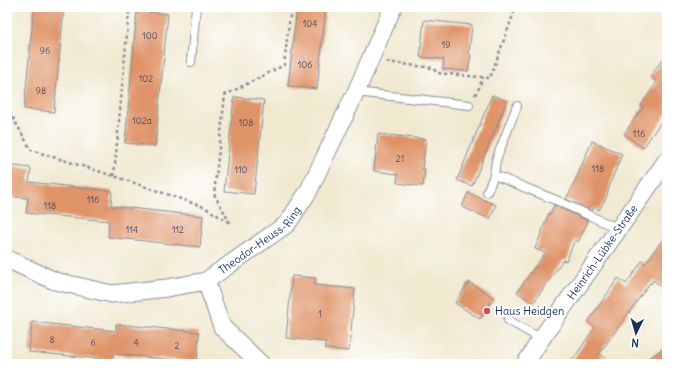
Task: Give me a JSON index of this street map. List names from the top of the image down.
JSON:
{
  "streets": {
    "street": ["Theodor-Heuss-Ring", "Heinrich-Lübke-Straße"]
  },
  "places": ["Haus Heidgen"],
  "house_numbers": [
    "104",
    "100",
    "19",
    "96",
    "106",
    "102",
    "98",
    "102a",
    "108",
    "116",
    "21",
    "118",
    "110",
    "116",
    "118",
    "114",
    "112",
    "1",
    "8",
    "6",
    "4",
    "2"
  ],
  "north": "bottom"
}
